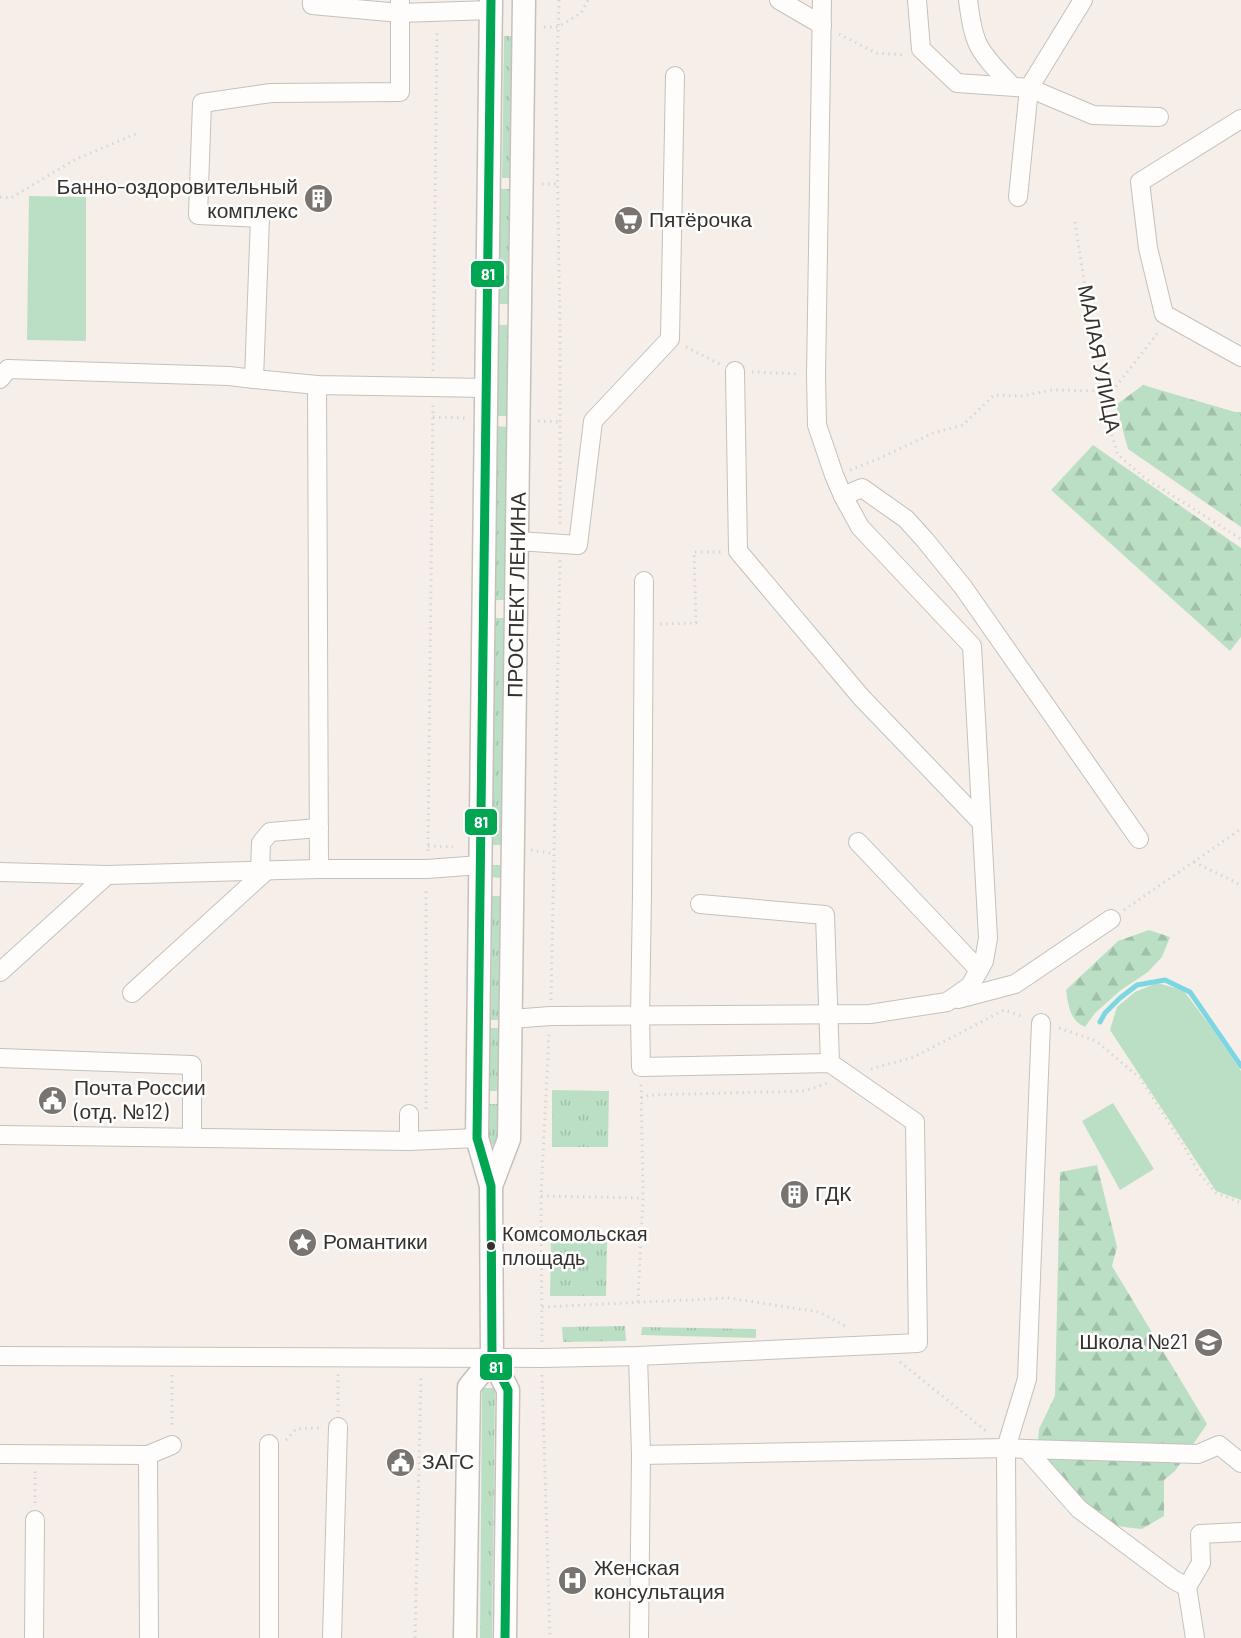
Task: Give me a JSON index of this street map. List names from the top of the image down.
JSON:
{
  "streets": {
    "main road": ["ПРОСПЕКТ ЛЕНИНА"],
    "path": ["МАЛАЯ УЛИЦА"]
  },
  "places": {
    "building": ["Банно-оздоровительный комплекс", "ГДК"],
    "supermarket": ["Пятёрочка"],
    "public building": ["Почта России (отд. №12)", "ЗАГС"],
    "place": ["Романтики"],
    "other": ["Комсомольская площадь"],
    "school or university": ["Школа №21"],
    "hospital": ["Женская консультация"]
  },
  "lines": ["transit line 81"]
}
